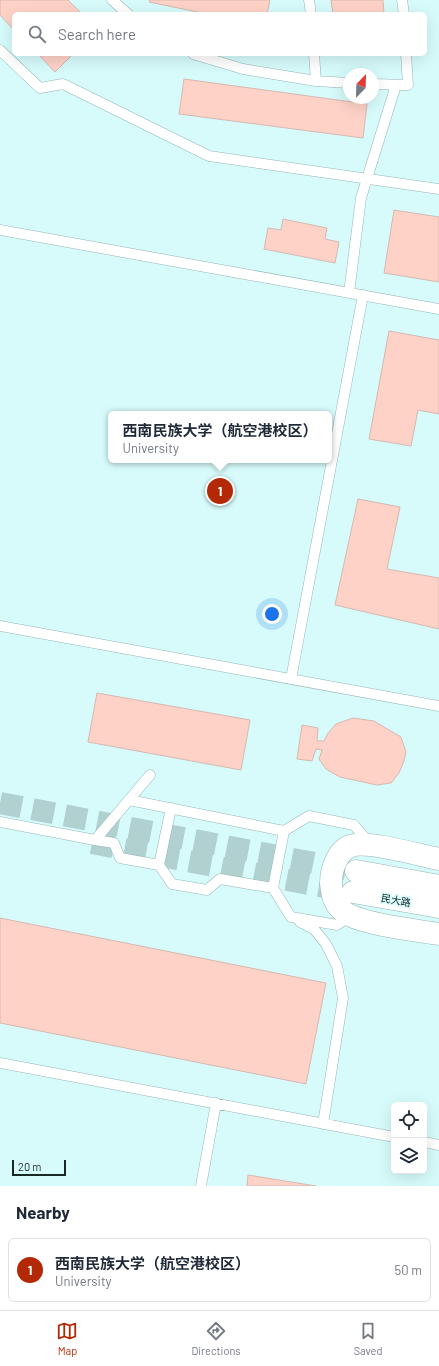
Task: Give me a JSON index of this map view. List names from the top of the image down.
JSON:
{
  "streets": {
    "street": ["民大路"]
  },
  "scale_bar": "20 m",
  "north": "top right",
  "page": {
    "search": "Search here",
    "popup": ["西南民族大学（航空港校区）", "University"],
    "pins": "1",
    "scale": "20 m",
    "heading": "Nearby",
    "list": [
      {
        "mark": "1",
        "name": "西南民族大学（航空港校区）",
        "note": "University",
        "value": "50 m"
      }
    ],
    "nav": ["Map", "Directions", "Saved"]
  }
}
